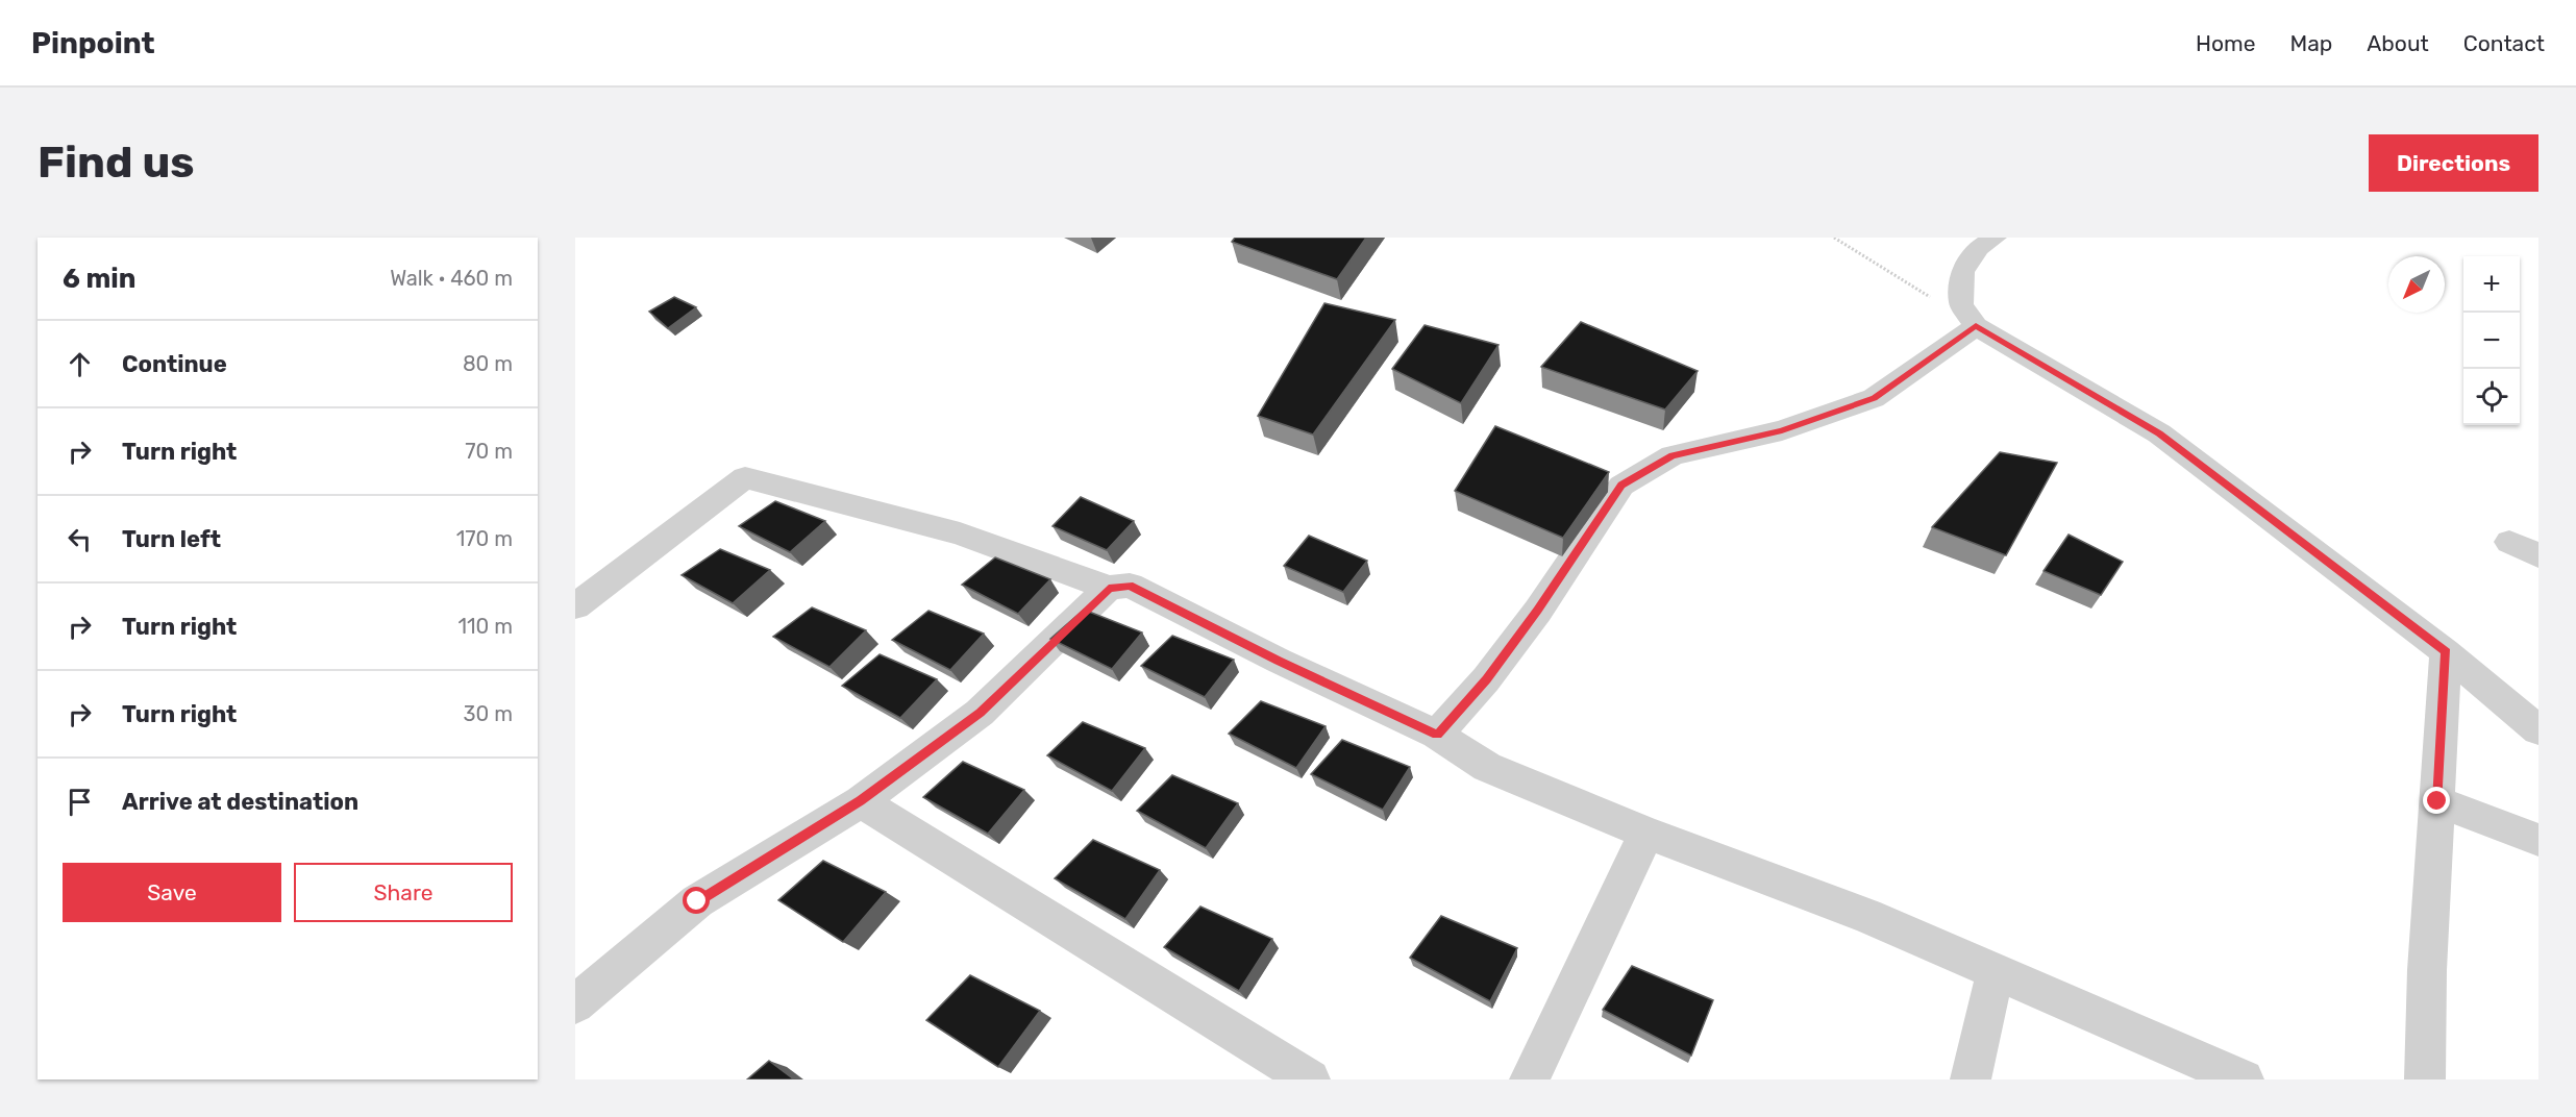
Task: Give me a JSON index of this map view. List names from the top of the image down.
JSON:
{
  "north": "bottom left",
  "page": {
    "header": "Pinpoint",
    "nav": [
      "Home",
      "Map",
      "About",
      "Contact"
    ],
    "buttons": [
      "Directions",
      ["Save", "Share"]
    ],
    "title": "Find us",
    "heading": ["6 min", "Walk · 460 m"],
    "map_buttons": ["+", "−"],
    "list": [
      ["Continue", "80 m"],
      ["Turn right", "70 m"],
      ["Turn left", "170 m"],
      ["Turn right", "110 m"],
      ["Turn right", "30 m"],
      "Arrive at destination"
    ]
  }
}
